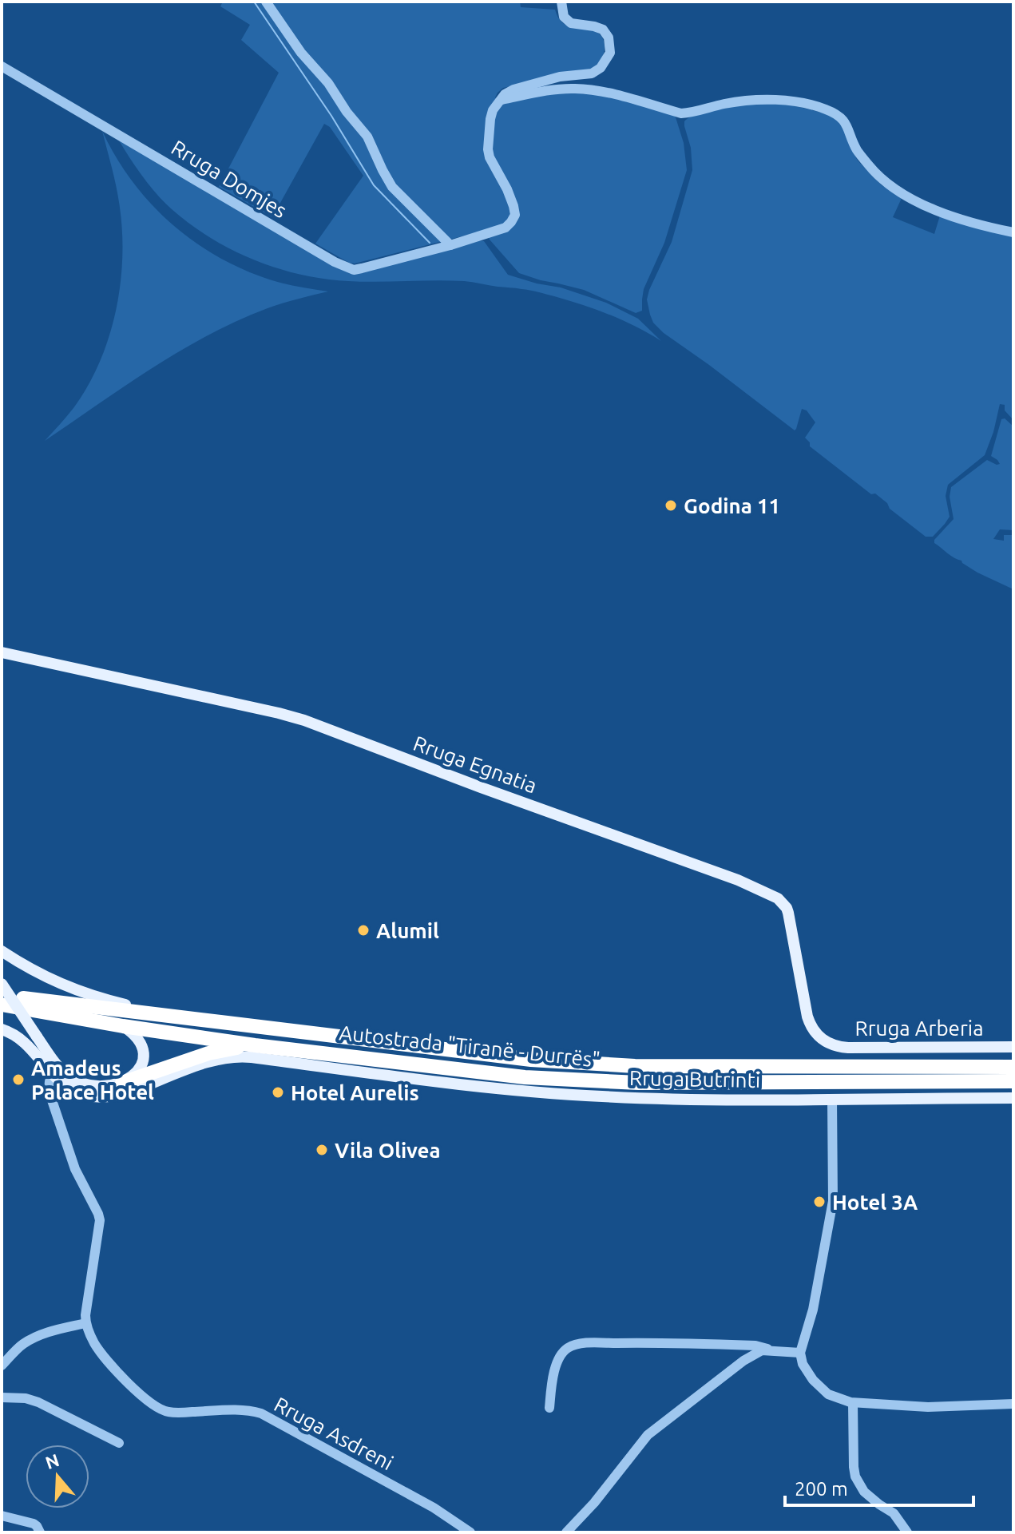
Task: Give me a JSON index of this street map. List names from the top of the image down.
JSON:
{
  "streets": {
    "highway": ["Autostrada \"Tiranë - Durrës\""],
    "main road": ["Rruga Egnatia", "Rruga Arberia", "Rruga Butrinti"],
    "street": ["Rruga Domjes", "Rruga Asdreni"]
  },
  "crossings": [
    ["Rruga Egnatia", "Rruga Arberia"]
  ],
  "places": [
    "Godina 11",
    "Alumil",
    "Amadeus Palace Hotel",
    "Hotel Aurelis",
    "Vila Olivea",
    "Hotel 3A"
  ],
  "scale_bar": "200 m",
  "north": "top"
}
